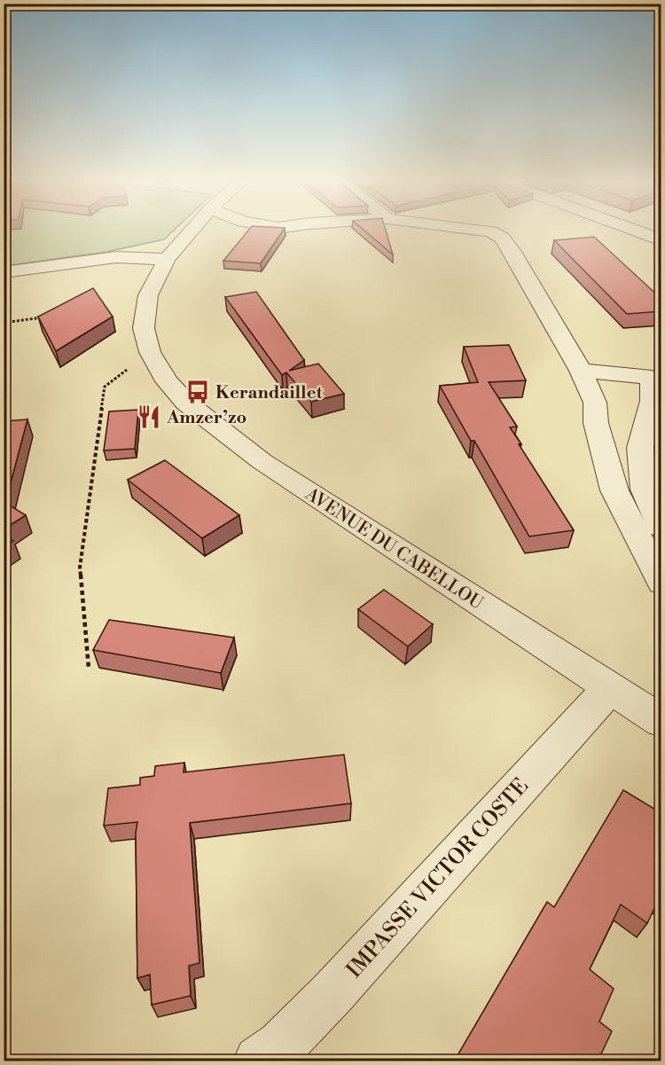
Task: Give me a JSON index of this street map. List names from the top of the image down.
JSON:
{
  "streets": {
    "street": ["AVENUE DU CABELLOU", "IMPASSE VICTOR COSTE"]
  },
  "crossings": [
    ["AVENUE DU CABELLOU", "IMPASSE VICTOR COSTE"]
  ],
  "places": {
    "bus stop": ["Kerandaillet"],
    "restaurant": ["Amzer’zo"]
  }
}
